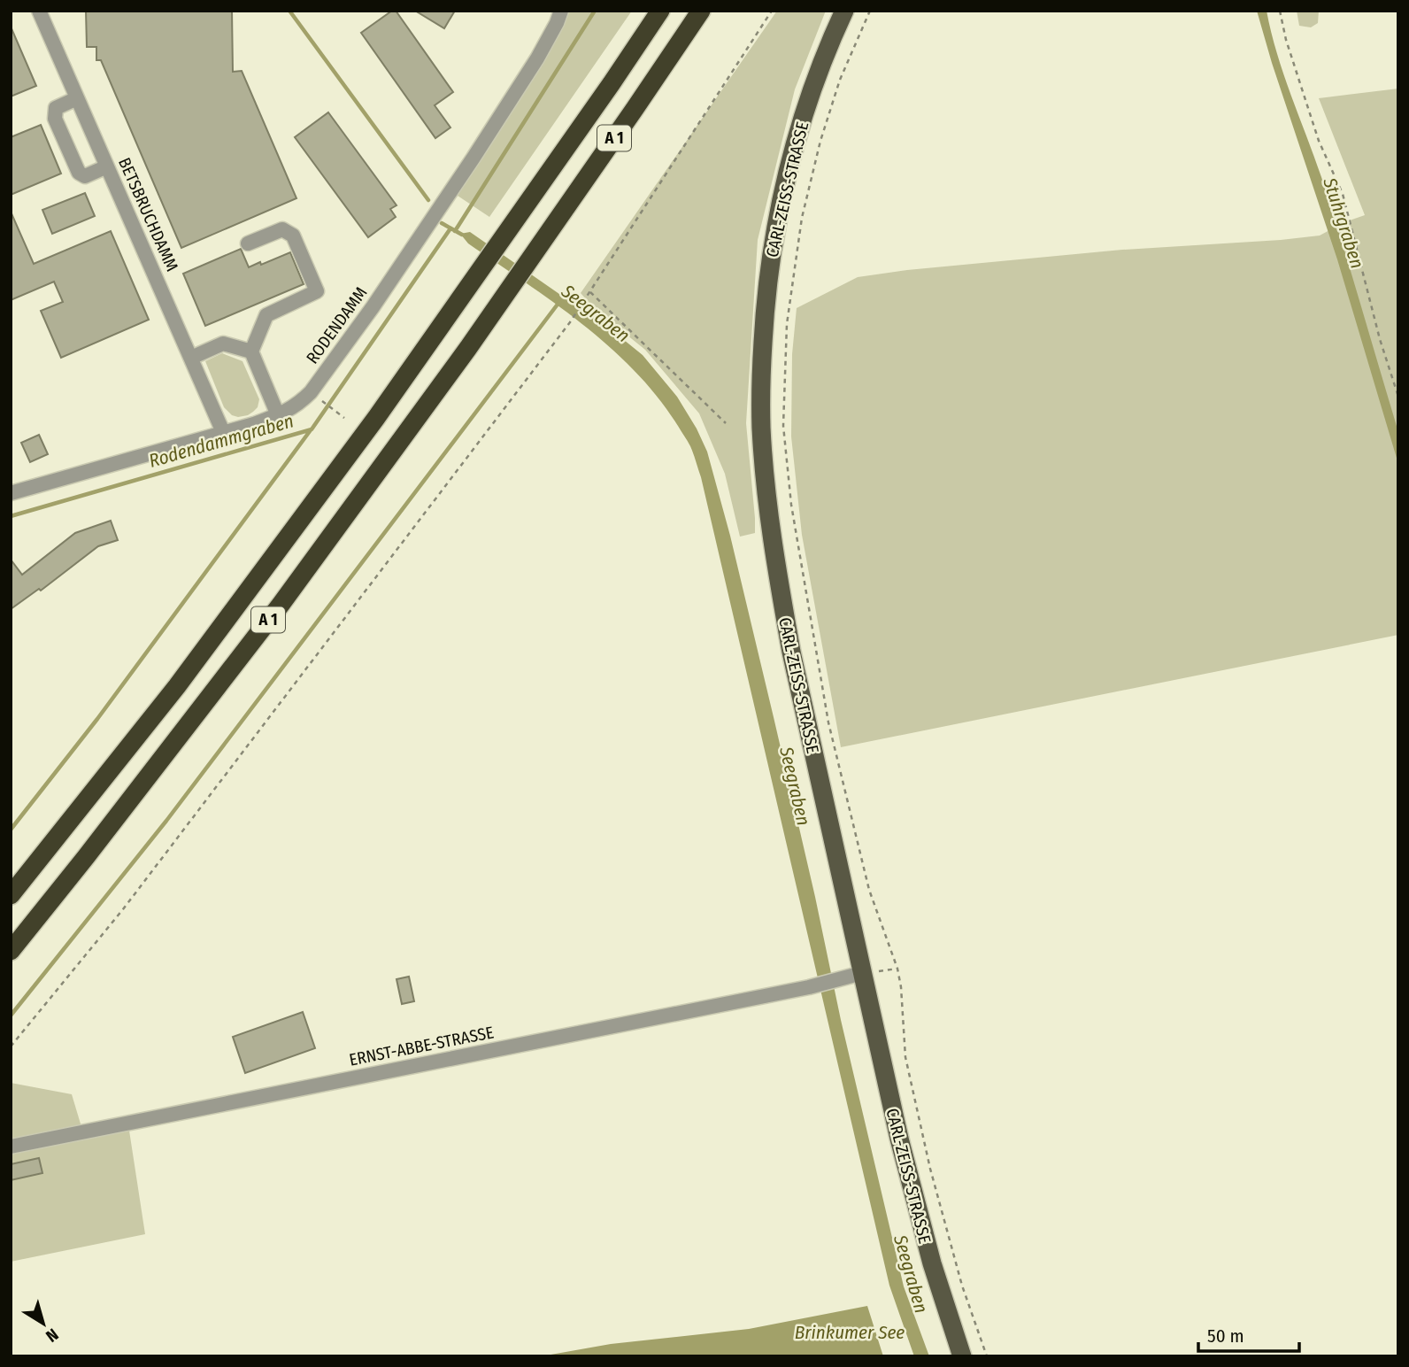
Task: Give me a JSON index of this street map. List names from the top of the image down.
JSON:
{
  "streets": {
    "highway": ["A 1"],
    "main road": ["CARL-ZEISS-STRASSE"],
    "street": ["BETSBRUCHDAMM", "RODENDAMM", "ERNST-ABBE-STRASSE"]
  },
  "crossings": [
    ["CARL-ZEISS-STRASSE", "ERNST-ABBE-STRASSE"],
    ["BETSBRUCHDAMM", "RODENDAMM"]
  ],
  "water": [
    "Stuhrgraben",
    "Seegraben",
    "Rodendammgraben",
    "Brinkumer See"
  ],
  "scale_bar": "50 m",
  "north": "bottom right"
}
